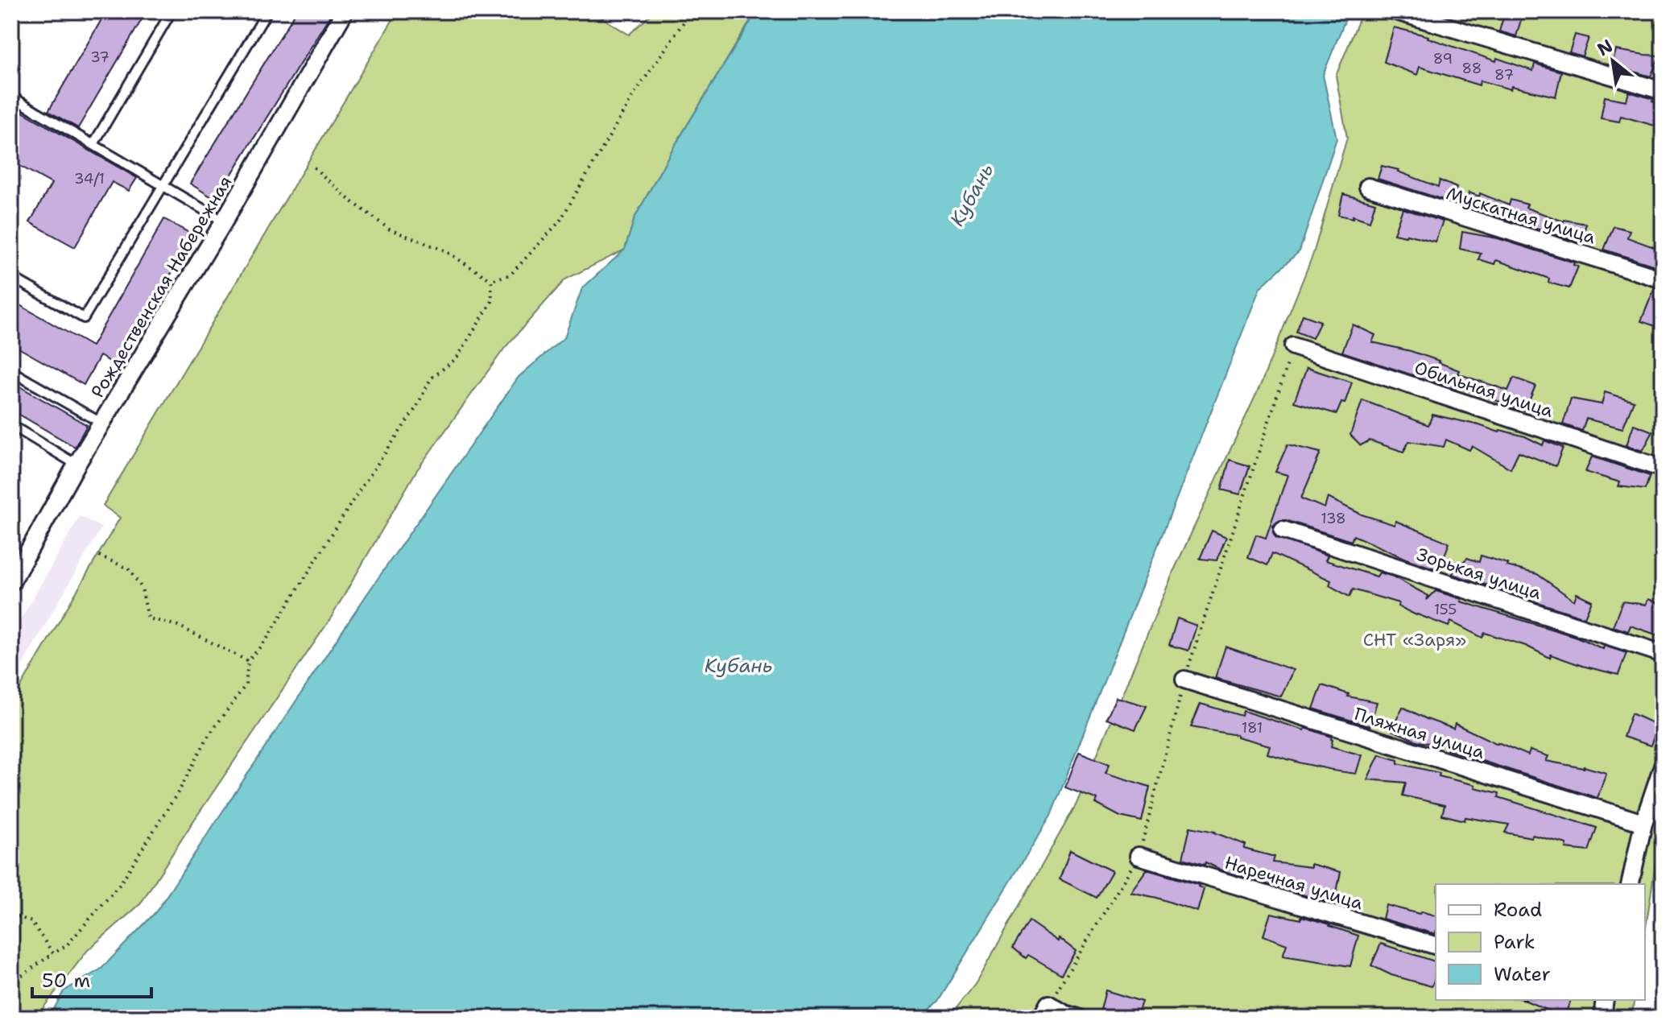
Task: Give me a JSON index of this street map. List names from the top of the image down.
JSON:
{
  "streets": {
    "street": [
      "Мускатная улица",
      "Рождественская Набережная",
      "Обильная улица",
      "Зорькая улица",
      "Пляжная улица",
      "Наречная улица"
    ]
  },
  "water": ["Кубань"],
  "parks": ["СНТ «Заря»"],
  "house_numbers": [
    "37",
    "89",
    "88",
    "87",
    "34/1",
    "138",
    "155",
    "181"
  ],
  "legend": ["Road", "Park", "Water"],
  "scale_bar": "50 m",
  "north": "top left"
}
